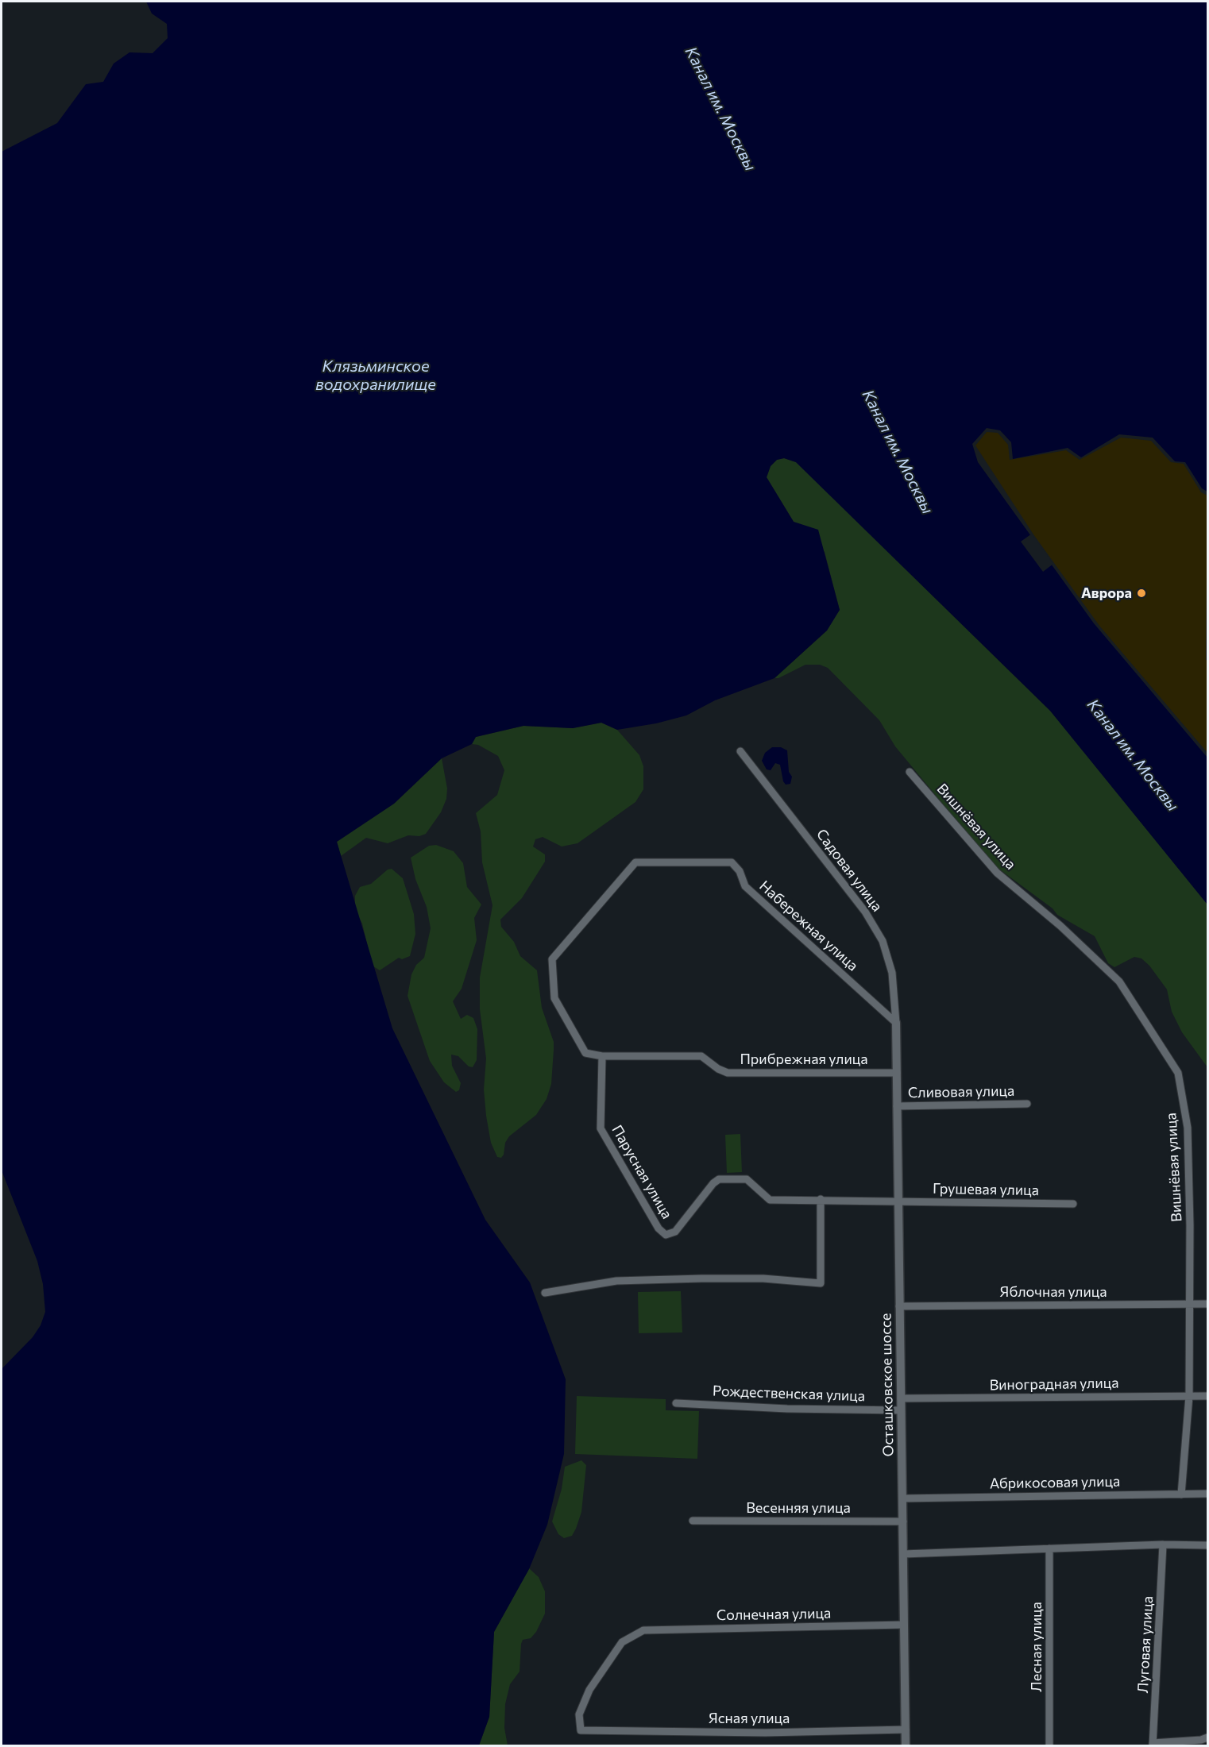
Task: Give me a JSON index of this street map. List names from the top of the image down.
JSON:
{
  "streets": {
    "street": [
      "Вишнёвая улица",
      "Садовая улица",
      "Набережная улица",
      "Прибрежная улица",
      "Сливовая улица",
      "Парусная улица",
      "Грушевая улица",
      "Яблочная улица",
      "Виноградная улица",
      "Осташковское шоссе",
      "Рождественская улица",
      "Абрикосовая улица",
      "Весенняя улица",
      "Солнечная улица",
      "Луговая улица",
      "Лесная улица",
      "Ясная улица"
    ]
  },
  "crossings": [
    ["Вишнёвая улица", "Яблочная улица"],
    ["Вишнёвая улица", "Виноградная улица"],
    ["Вишнёвая улица", "Абрикосовая улица"],
    ["Садовая улица", "Набережная улица"],
    ["Садовая улица", "Осташковское шоссе"],
    ["Набережная улица", "Прибрежная улица"],
    ["Набережная улица", "Парусная улица"],
    ["Набережная улица", "Осташковское шоссе"],
    ["Прибрежная улица", "Парусная улица"],
    ["Прибрежная улица", "Осташковское шоссе"],
    ["Сливовая улица", "Осташковское шоссе"],
    ["Парусная улица", "Грушевая улица"],
    ["Парусная улица", "Осташковское шоссе"],
    ["Грушевая улица", "Осташковское шоссе"],
    ["Яблочная улица", "Осташковское шоссе"],
    ["Виноградная улица", "Осташковское шоссе"],
    ["Осташковское шоссе", "Рождественская улица"],
    ["Осташковское шоссе", "Абрикосовая улица"],
    ["Осташковское шоссе", "Весенняя улица"],
    ["Осташковское шоссе", "Солнечная улица"],
    ["Осташковское шоссе", "Ясная улица"],
    ["Солнечная улица", "Ясная улица"]
  ],
  "water": ["Канал им. Москвы", "Клязьминское водохранилище"],
  "places": ["Аврора"]
}
